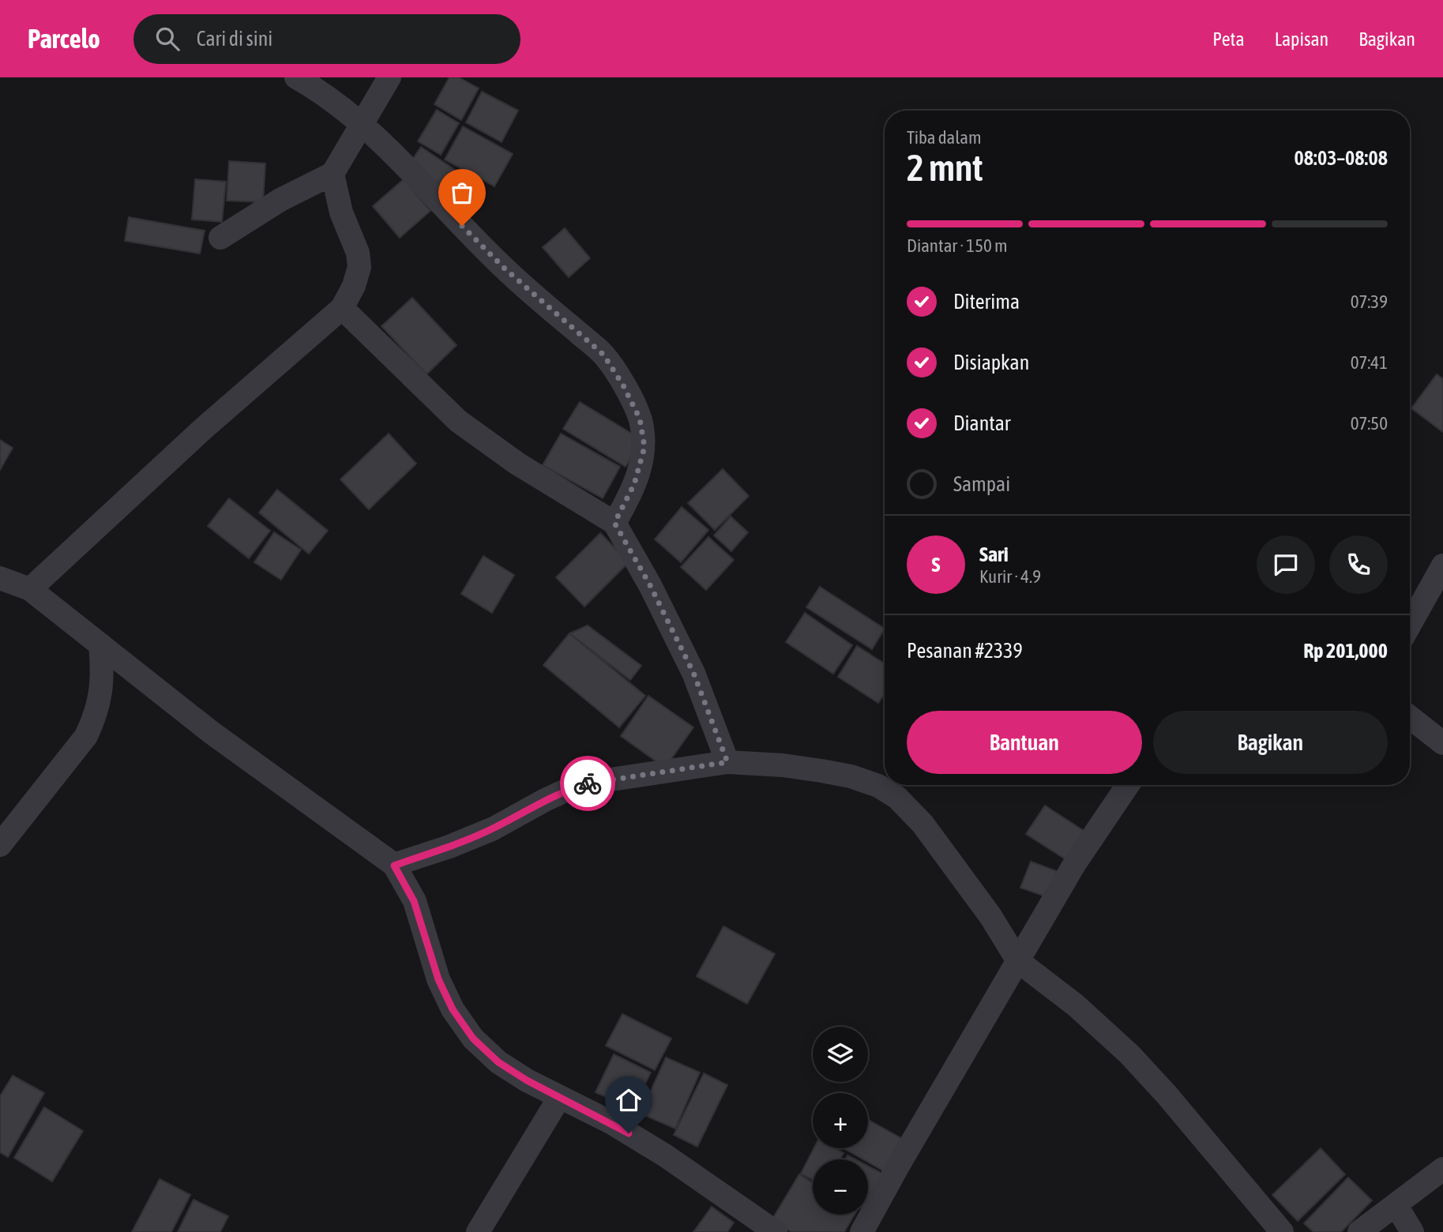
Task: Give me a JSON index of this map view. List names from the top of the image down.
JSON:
{
  "page": {
    "header": "Parcelo",
    "search": "Cari di sini",
    "nav": ["Peta", "Lapisan", "Bagikan"],
    "heading": ["2 mnt", "Tiba dalam", "08:03–08:08"],
    "panel": [
      "Sari",
      "Kurir · 4.9",
      "Pesanan #2339",
      "Rp 201,000"
    ],
    "bar": "Diantar · 150 m",
    "list": [
      ["Diterima", "07:39"],
      ["Disiapkan", "07:41"],
      ["Diantar", "07:50"],
      "Sampai"
    ],
    "round": "S",
    "buttons": ["Bantuan", "Bagikan"],
    "map_buttons": ["+", "−"]
  }
}
